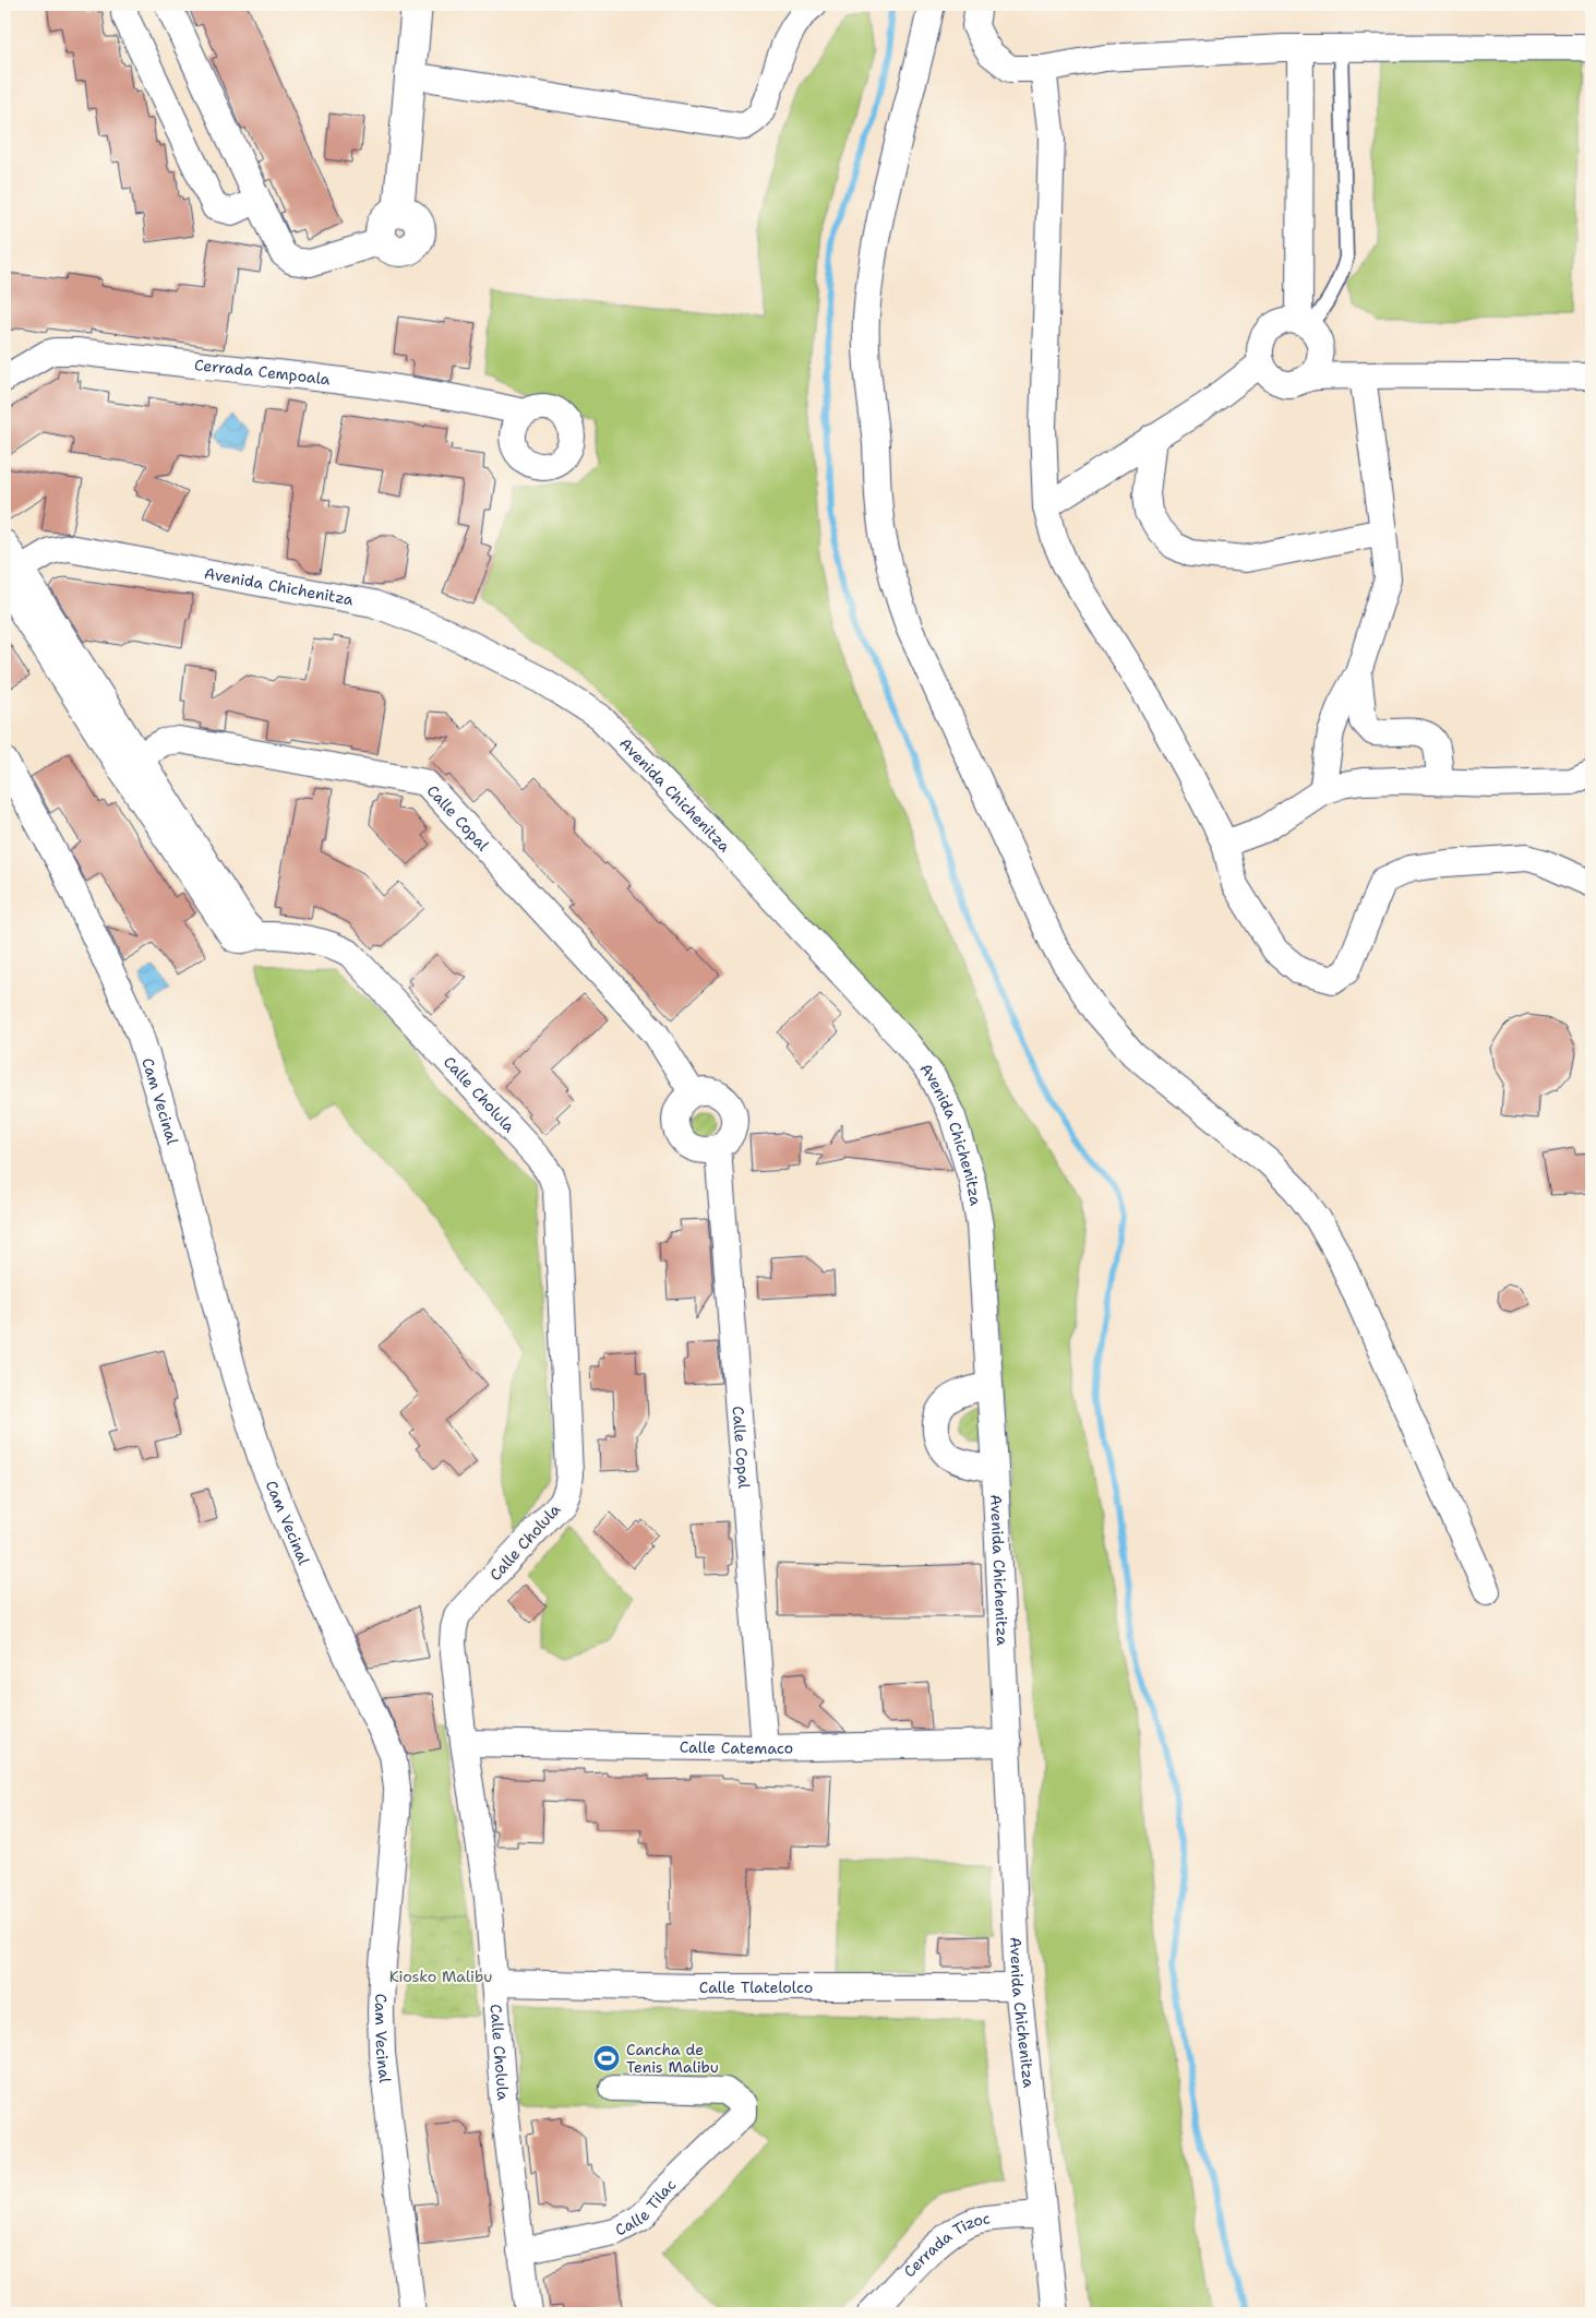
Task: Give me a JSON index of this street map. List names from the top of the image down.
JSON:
{
  "streets": {
    "street": [
      "Cerrada Cempoala",
      "Avenida Chichenitza",
      "Calle Copal",
      "Calle Cholula",
      "Cam Vecinal",
      "Calle Catemaco",
      "Calle Tlatelolco",
      "Calle Tilac",
      "Cerrada Tizoc"
    ]
  },
  "crossings": [
    ["Avenida Chichenitza", "Calle Catemaco"],
    ["Avenida Chichenitza", "Calle Tlatelolco"],
    ["Avenida Chichenitza", "Cerrada Tizoc"],
    ["Calle Copal", "Calle Cholula"],
    ["Calle Copal", "Calle Catemaco"],
    ["Calle Cholula", "Calle Catemaco"],
    ["Calle Cholula", "Calle Tlatelolco"],
    ["Calle Cholula", "Calle Tilac"]
  ],
  "parks": ["Kiosko Malibu"],
  "places": {
    "sports": ["Cancha de Tenis Malibu"]
  }
}
